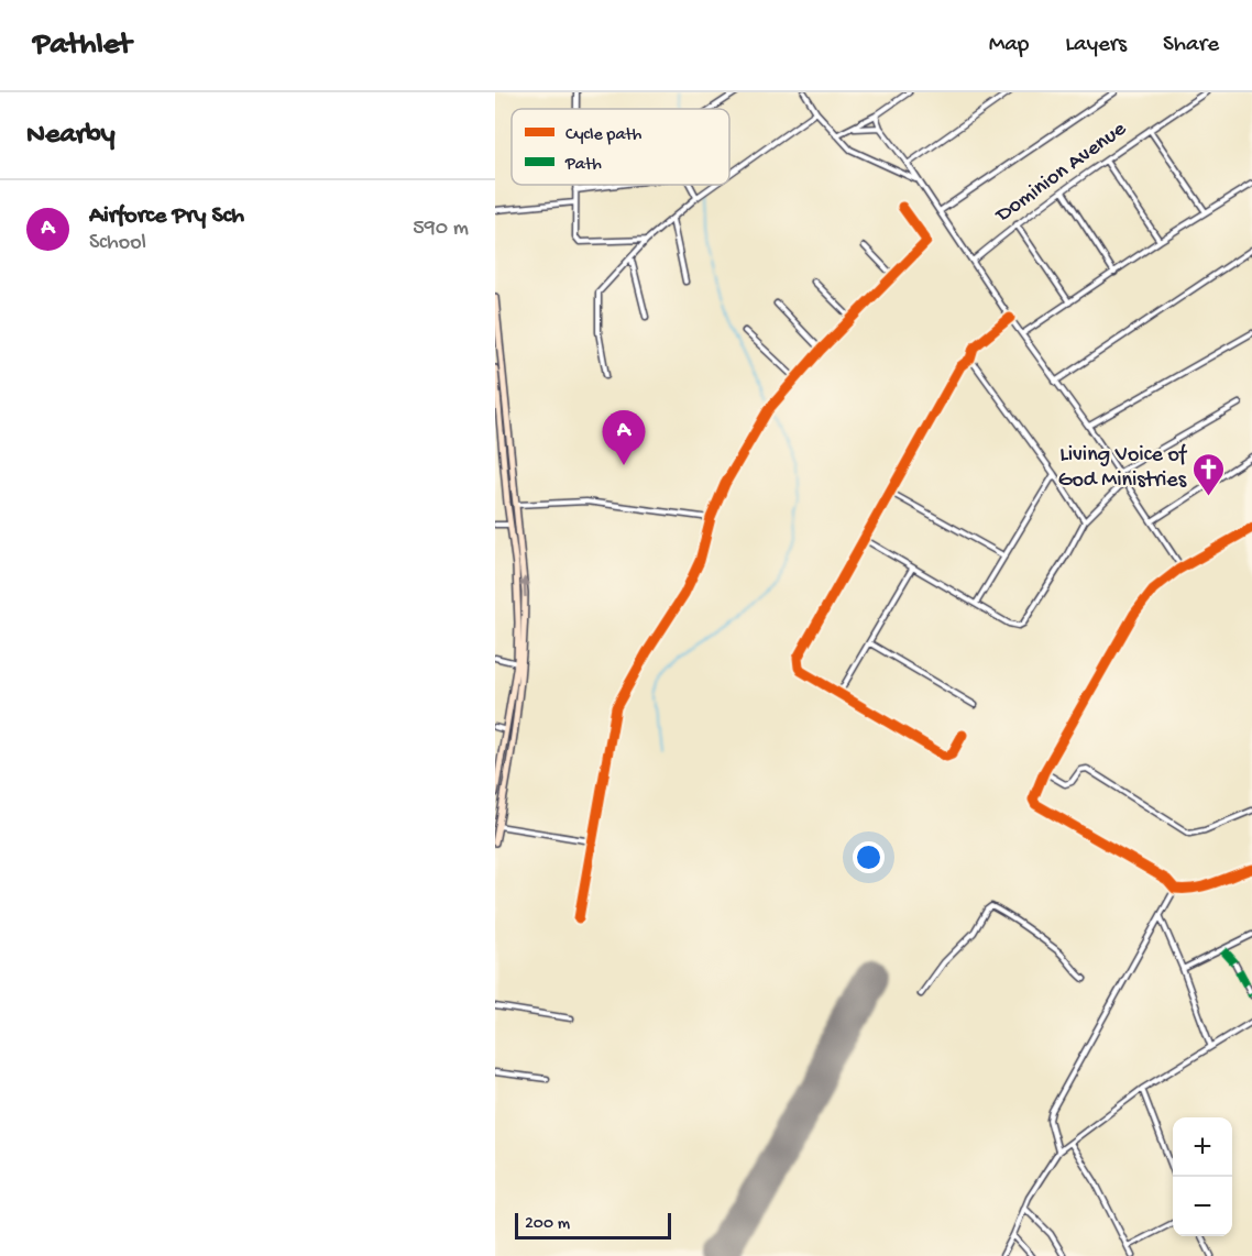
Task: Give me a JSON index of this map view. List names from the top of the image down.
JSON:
{
  "streets": {
    "street": ["Dominion Avenue"]
  },
  "places": {
    "church": ["Living Voice of God Ministries"]
  },
  "legend": ["Cycle path", "Path"],
  "scale_bar": "200 m",
  "page": {
    "header": "Pathlet",
    "nav": ["Map", "Layers", "Share"],
    "heading": "Nearby",
    "list": [
      {
        "mark": "A",
        "name": "Airforce Pry Sch",
        "note": "School",
        "value": "590 m"
      }
    ],
    "pins": "A",
    "map_buttons": ["+", "−"],
    "scale": "200 m"
  }
}
